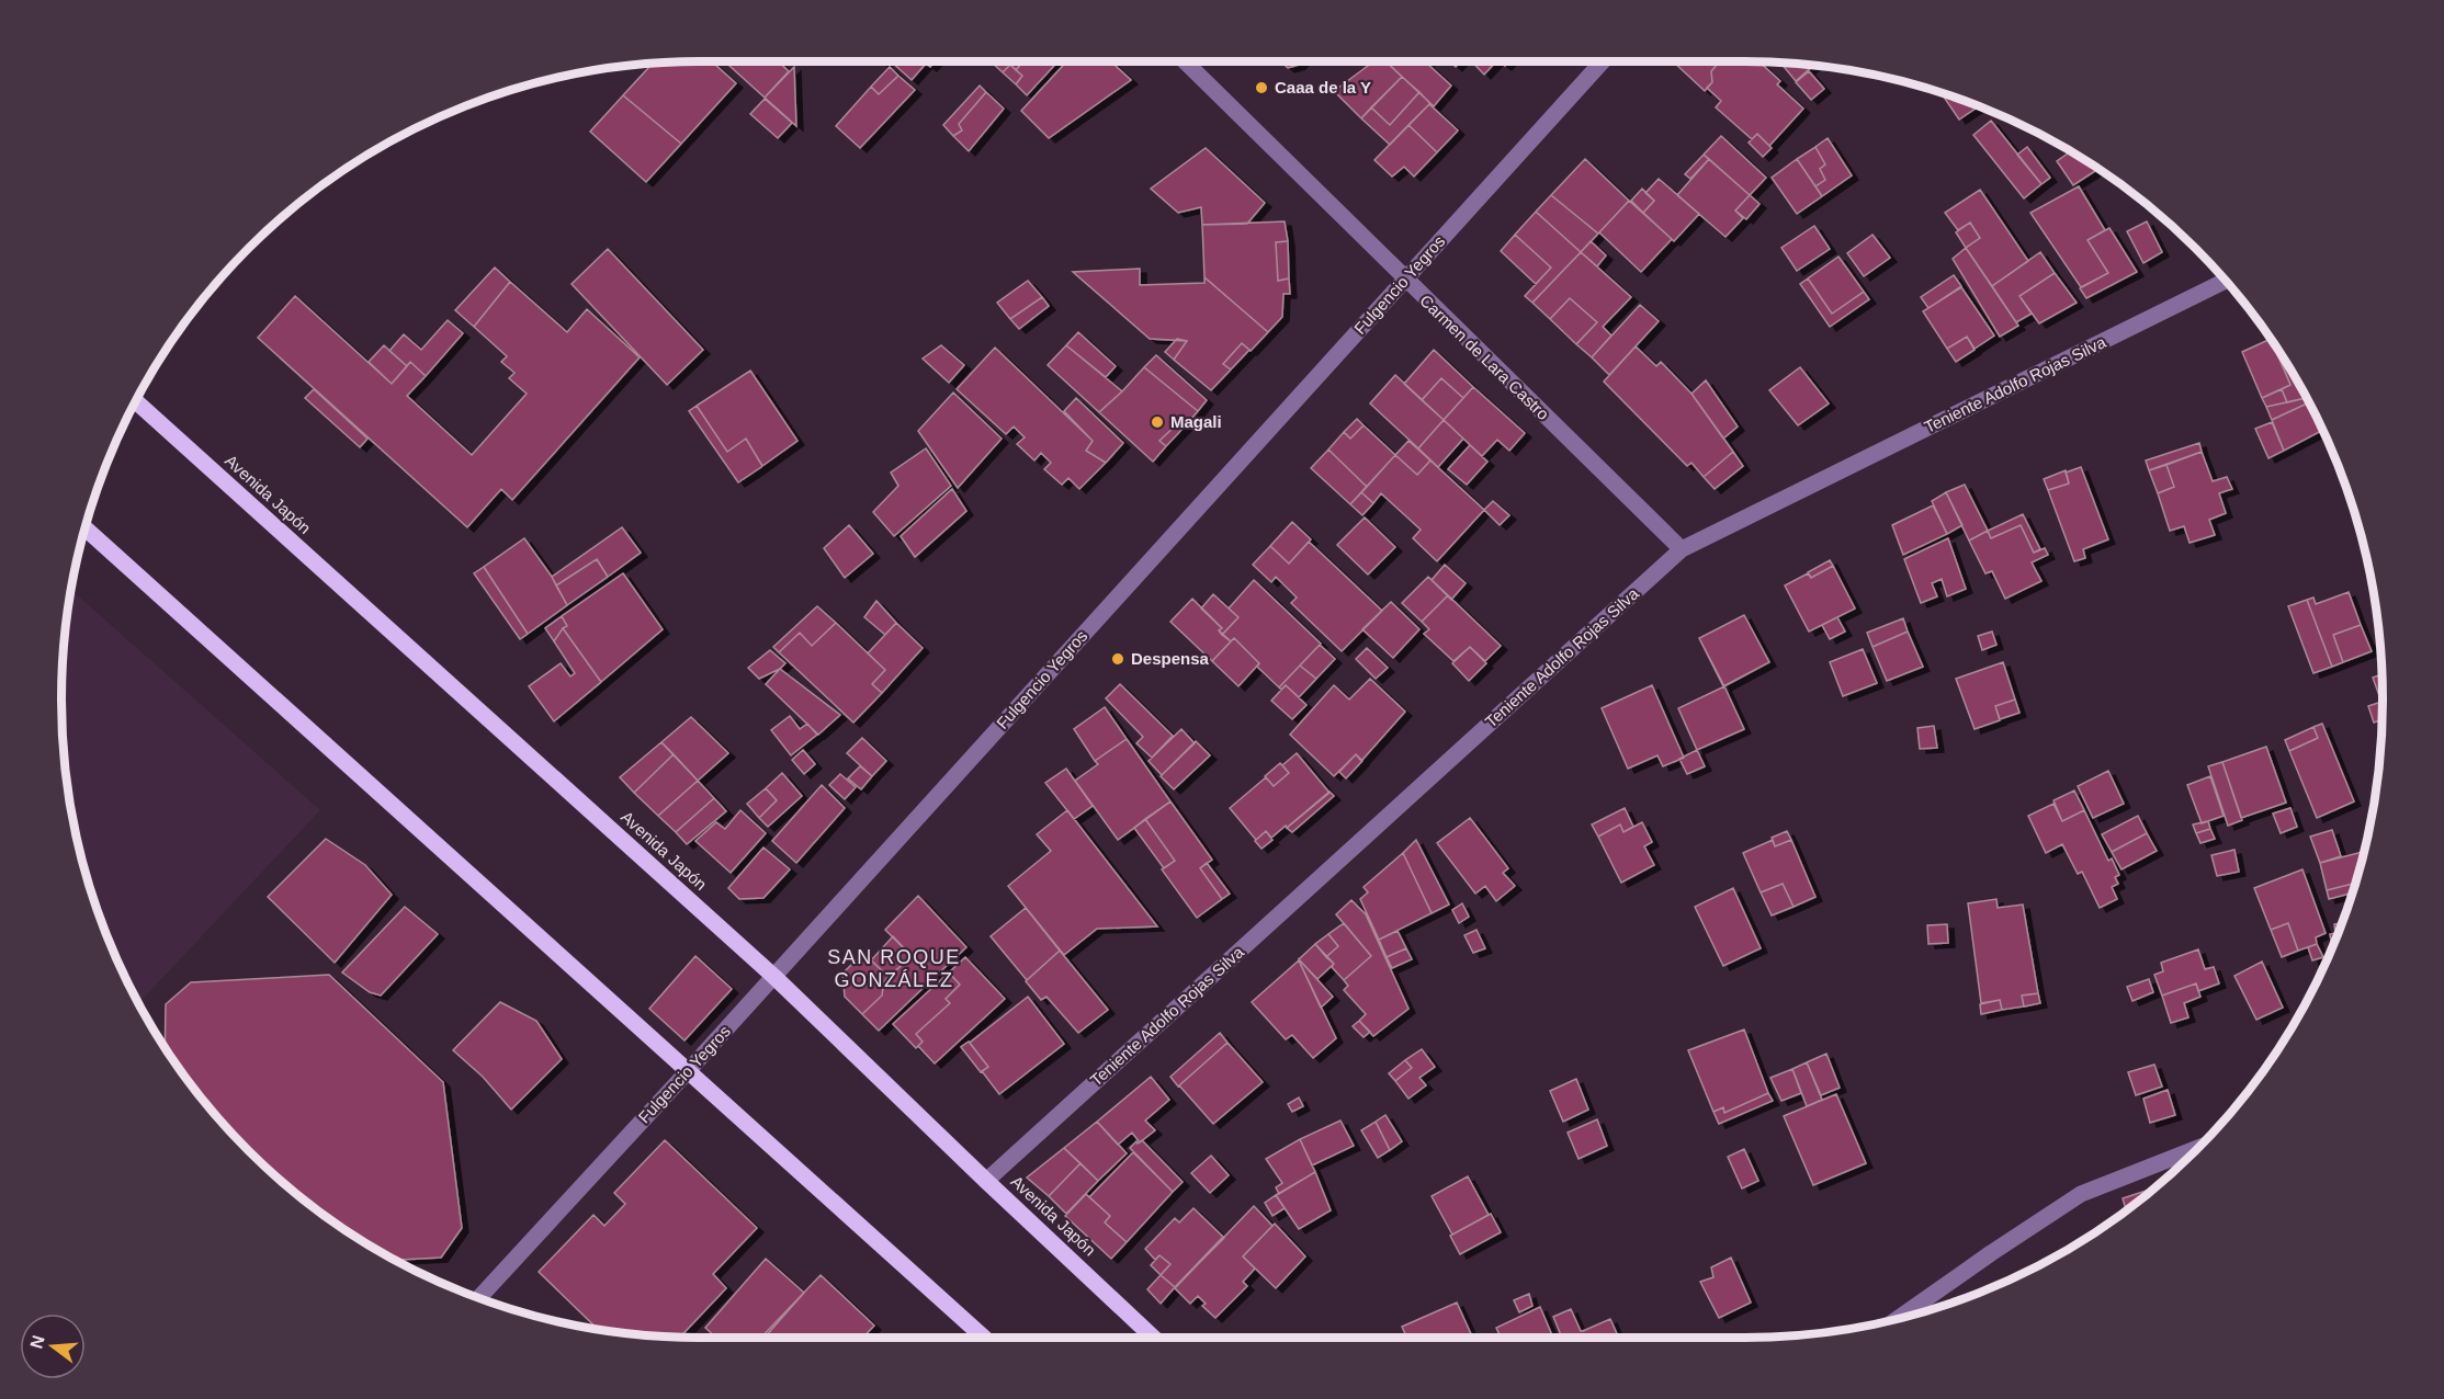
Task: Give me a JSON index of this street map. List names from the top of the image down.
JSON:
{
  "streets": {
    "main road": ["Avenida Japón"],
    "street": ["Fulgencio Yegros", "Carmen de Lara Castro", "Teniente Adolfo Rojas Silva"]
  },
  "crossings": [
    ["Fulgencio Yegros", "Carmen de Lara Castro"],
    ["Fulgencio Yegros", "Avenida Japón"],
    ["Carmen de Lara Castro", "Teniente Adolfo Rojas Silva"],
    ["Teniente Adolfo Rojas Silva", "Avenida Japón"]
  ],
  "districts": ["SAN ROQUE GONZÁLEZ"],
  "places": ["Caaa de la Y", "Magali", "Despensa"],
  "north": "left"
}
